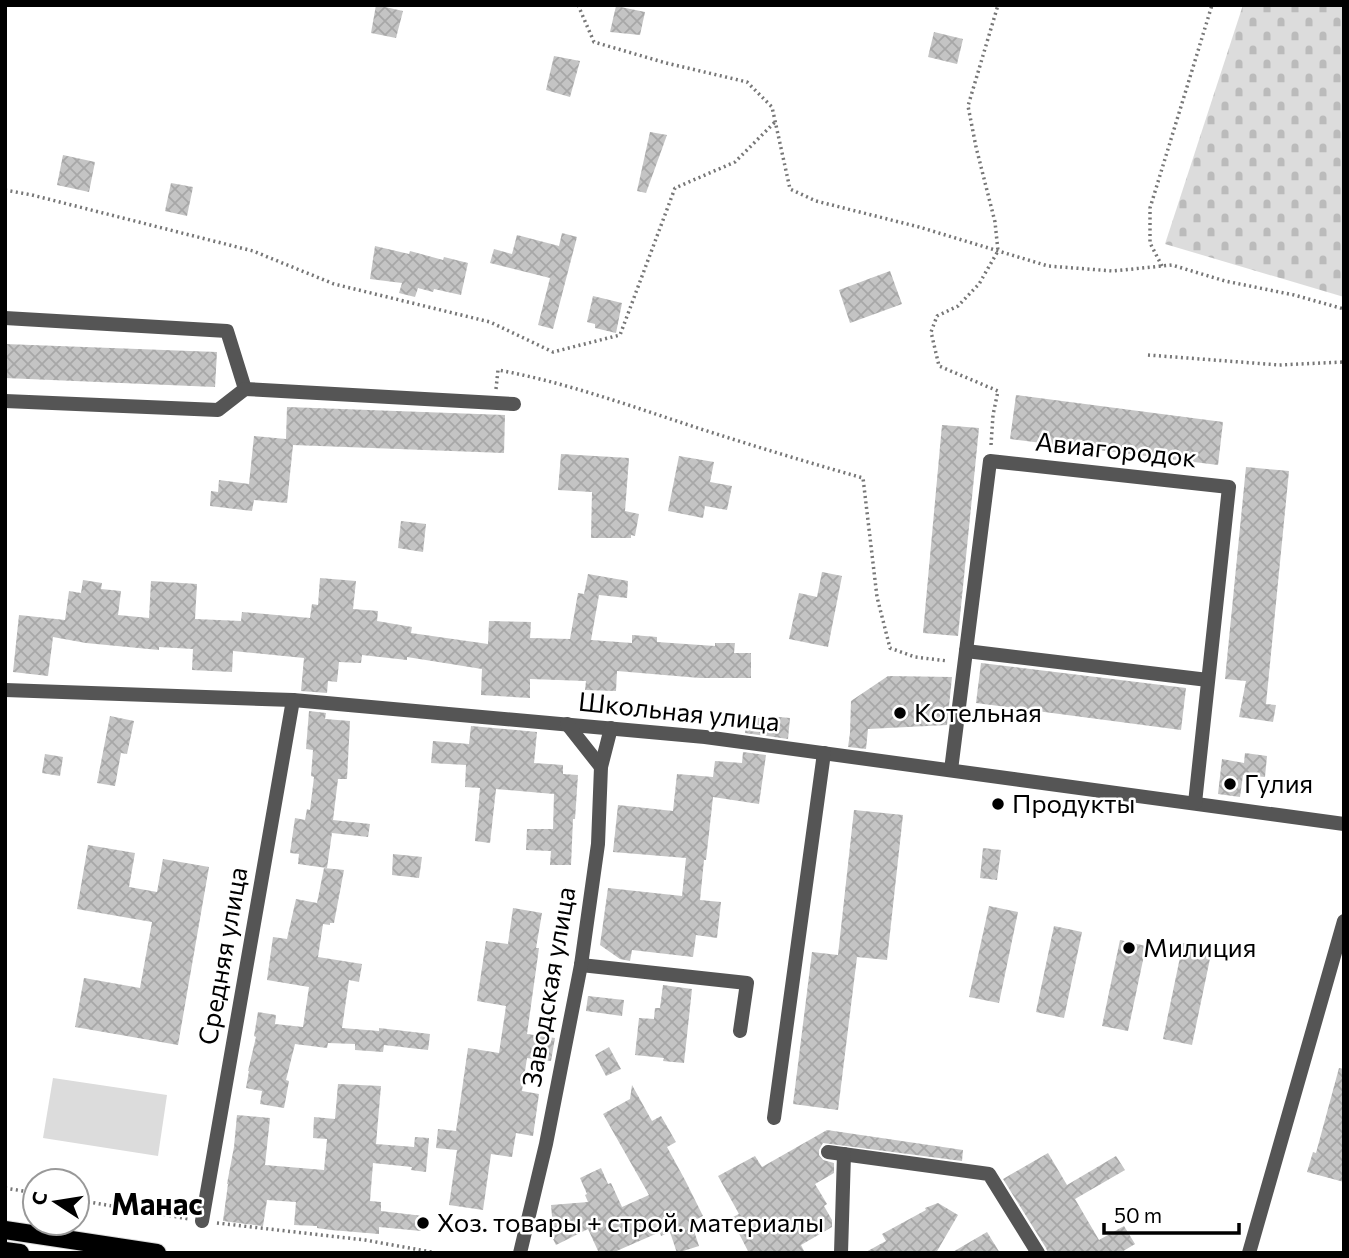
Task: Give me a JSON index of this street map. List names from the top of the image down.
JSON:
{
  "streets": {
    "street": [
      "Авиагородок",
      "Школьная улица",
      "Средняя улица",
      "Заводская улица"
    ]
  },
  "crossings": [
    ["Авиагородок", "Школьная улица"],
    ["Школьная улица", "Средняя улица"],
    ["Школьная улица", "Заводская улица"]
  ],
  "districts": ["Манас"],
  "places": [
    "Котельная",
    "Гулия",
    "Продукты",
    "Милиция",
    "Хоз. товары + строй. материалы"
  ],
  "scale_bar": "50 m",
  "north": "left"
}
